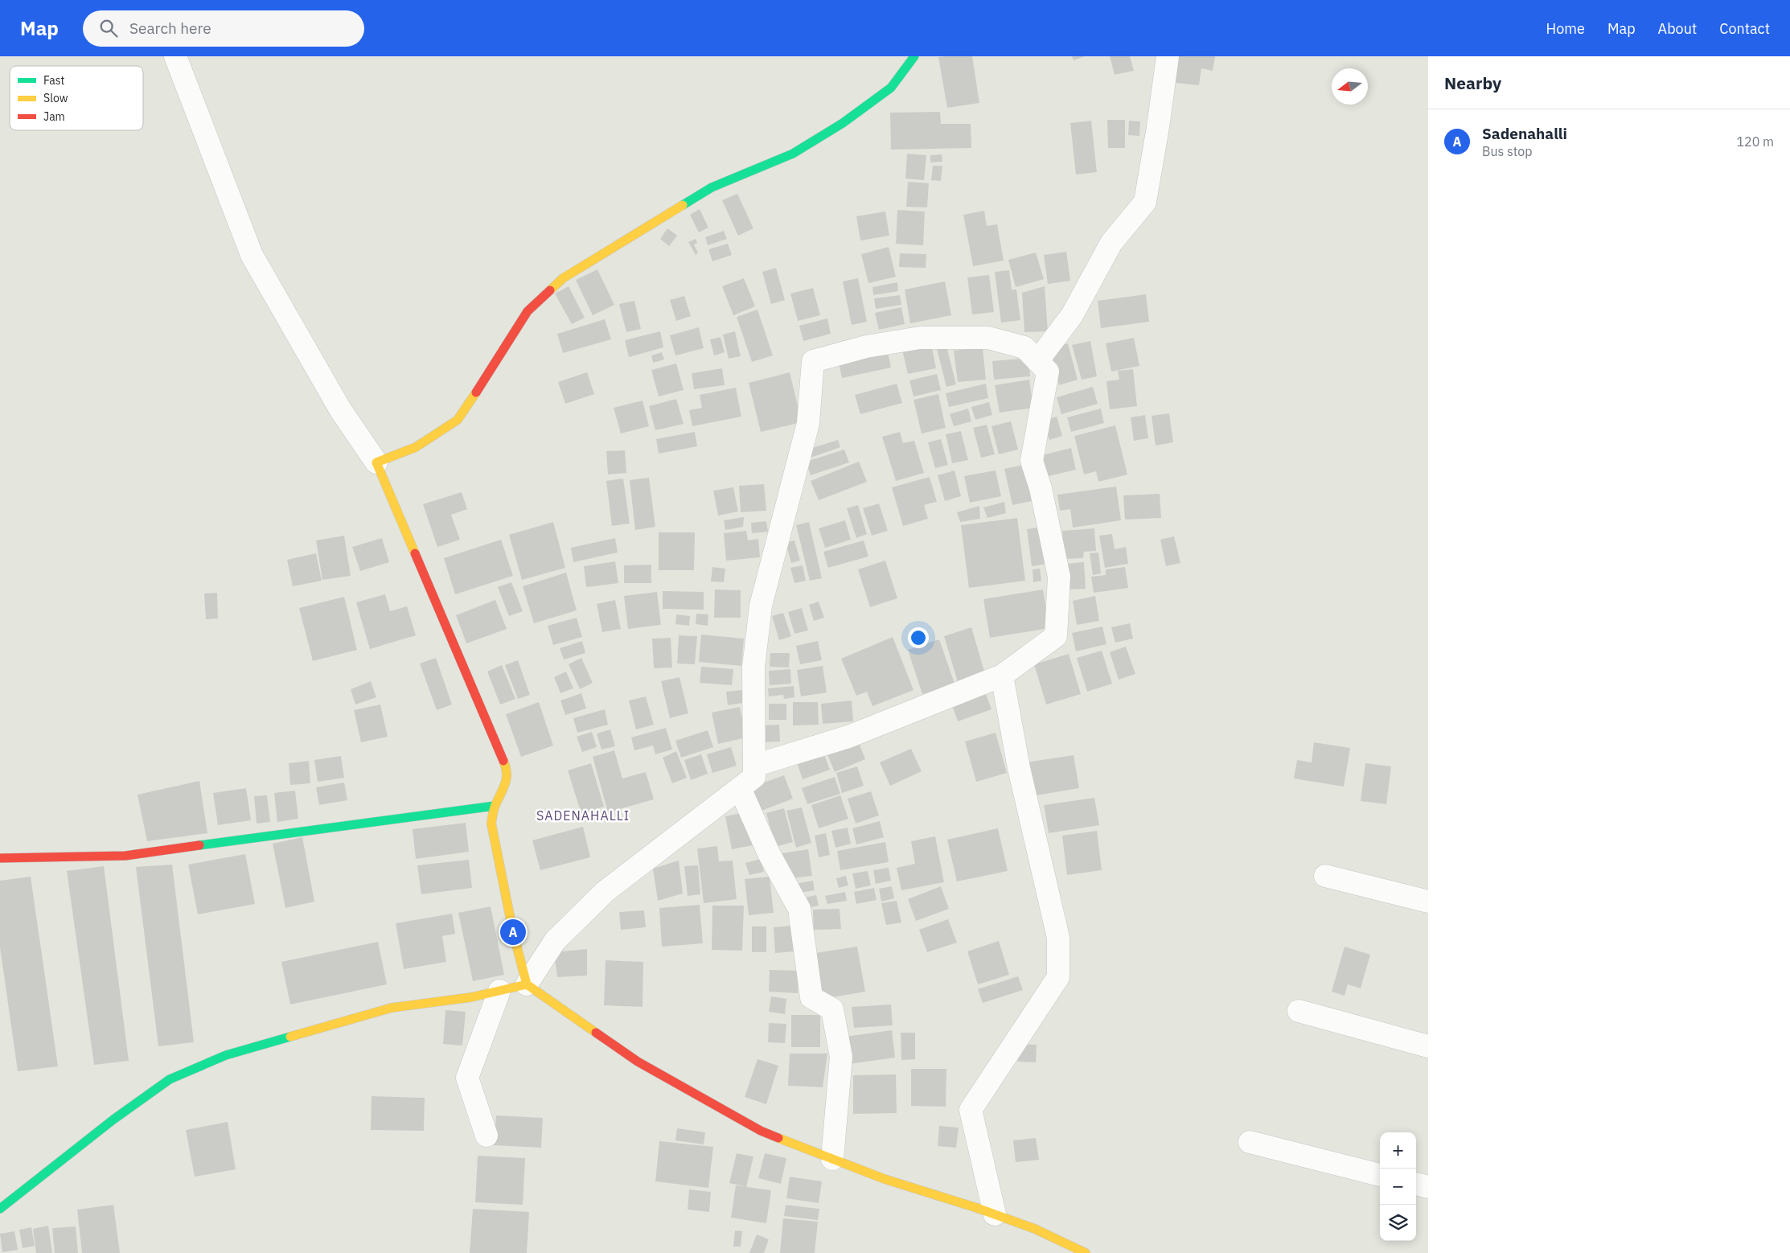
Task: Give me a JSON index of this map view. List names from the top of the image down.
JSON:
{
  "districts": ["SADENAHALLI"],
  "legend": ["Fast", "Slow", "Jam"],
  "north": "left",
  "page": {
    "header": "Map",
    "search": "Search here",
    "nav": [
      "Home",
      "Map",
      "About",
      "Contact"
    ],
    "heading": "Nearby",
    "list": [
      {
        "mark": "A",
        "name": "Sadenahalli",
        "note": "Bus stop",
        "value": "120 m"
      }
    ],
    "pins": "A",
    "map_buttons": ["+", "−"]
  }
}
